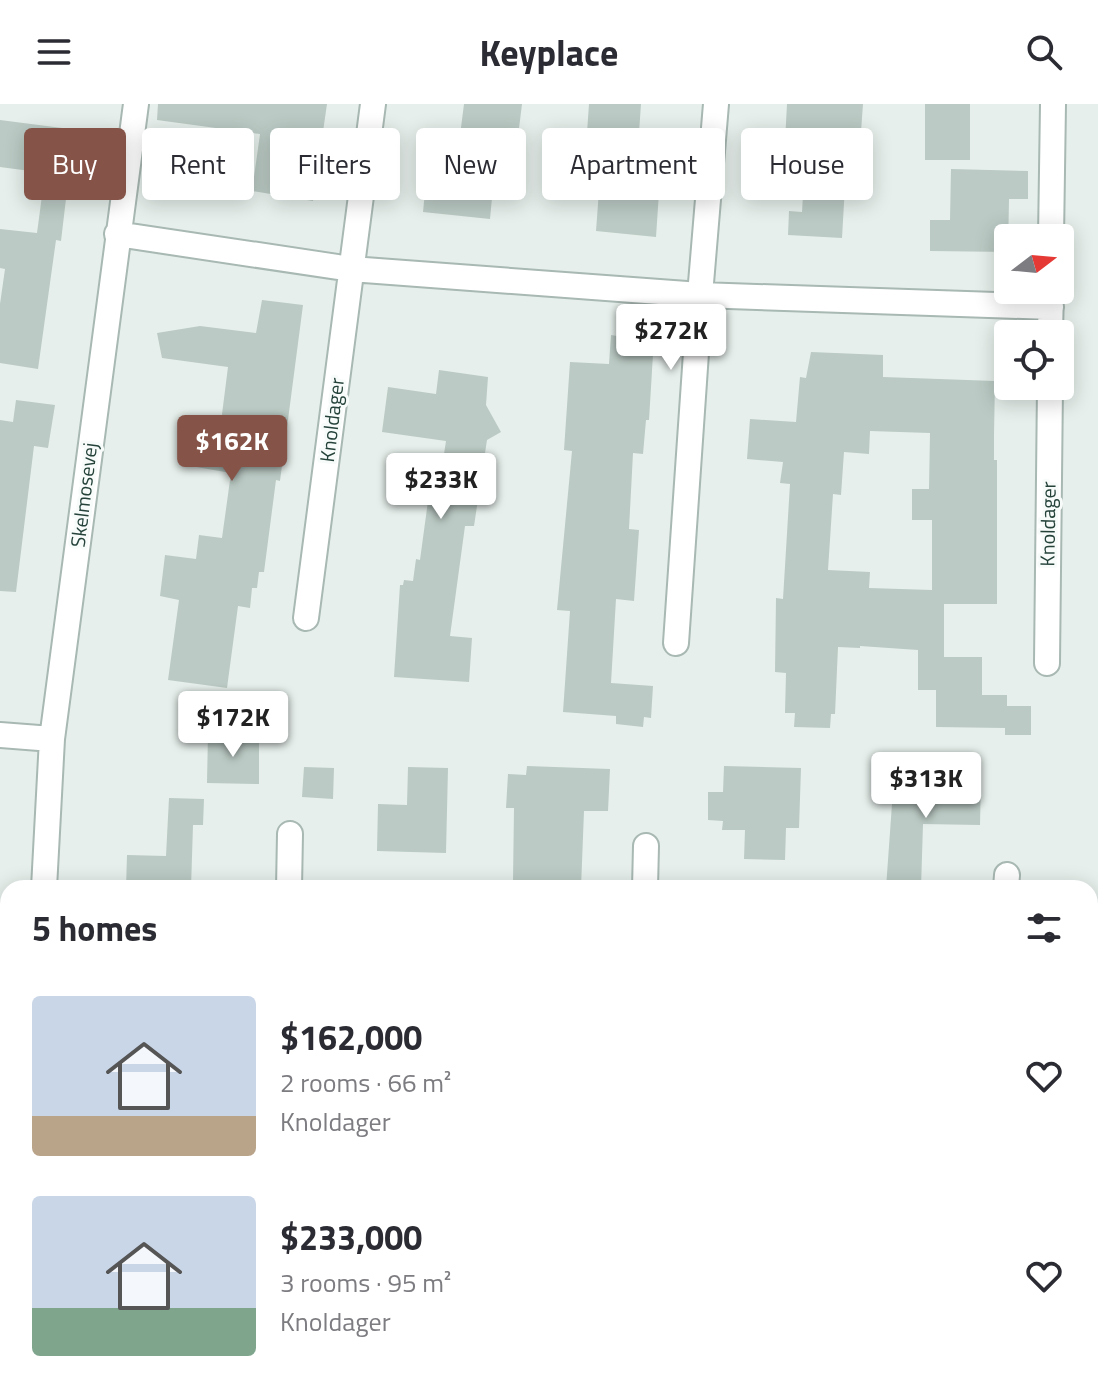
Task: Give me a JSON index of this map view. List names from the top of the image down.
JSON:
{
  "streets": {
    "street": ["Knoldager", "Skelmosevej"]
  },
  "north": "right",
  "page": {
    "header": "Keyplace",
    "chip": [
      "Buy",
      "Rent",
      "Filters",
      "New",
      "Apartment",
      "House"
    ],
    "price": [
      "$272K",
      "$162K",
      "$233K",
      "$172K",
      "$313K"
    ],
    "heading": "5 homes",
    "list": [
      {
        "name": "$162,000",
        "note": "2 rooms · 66 m² · Knoldager"
      },
      {
        "name": "$233,000",
        "note": "3 rooms · 95 m² · Knoldager"
      }
    ]
  }
}
